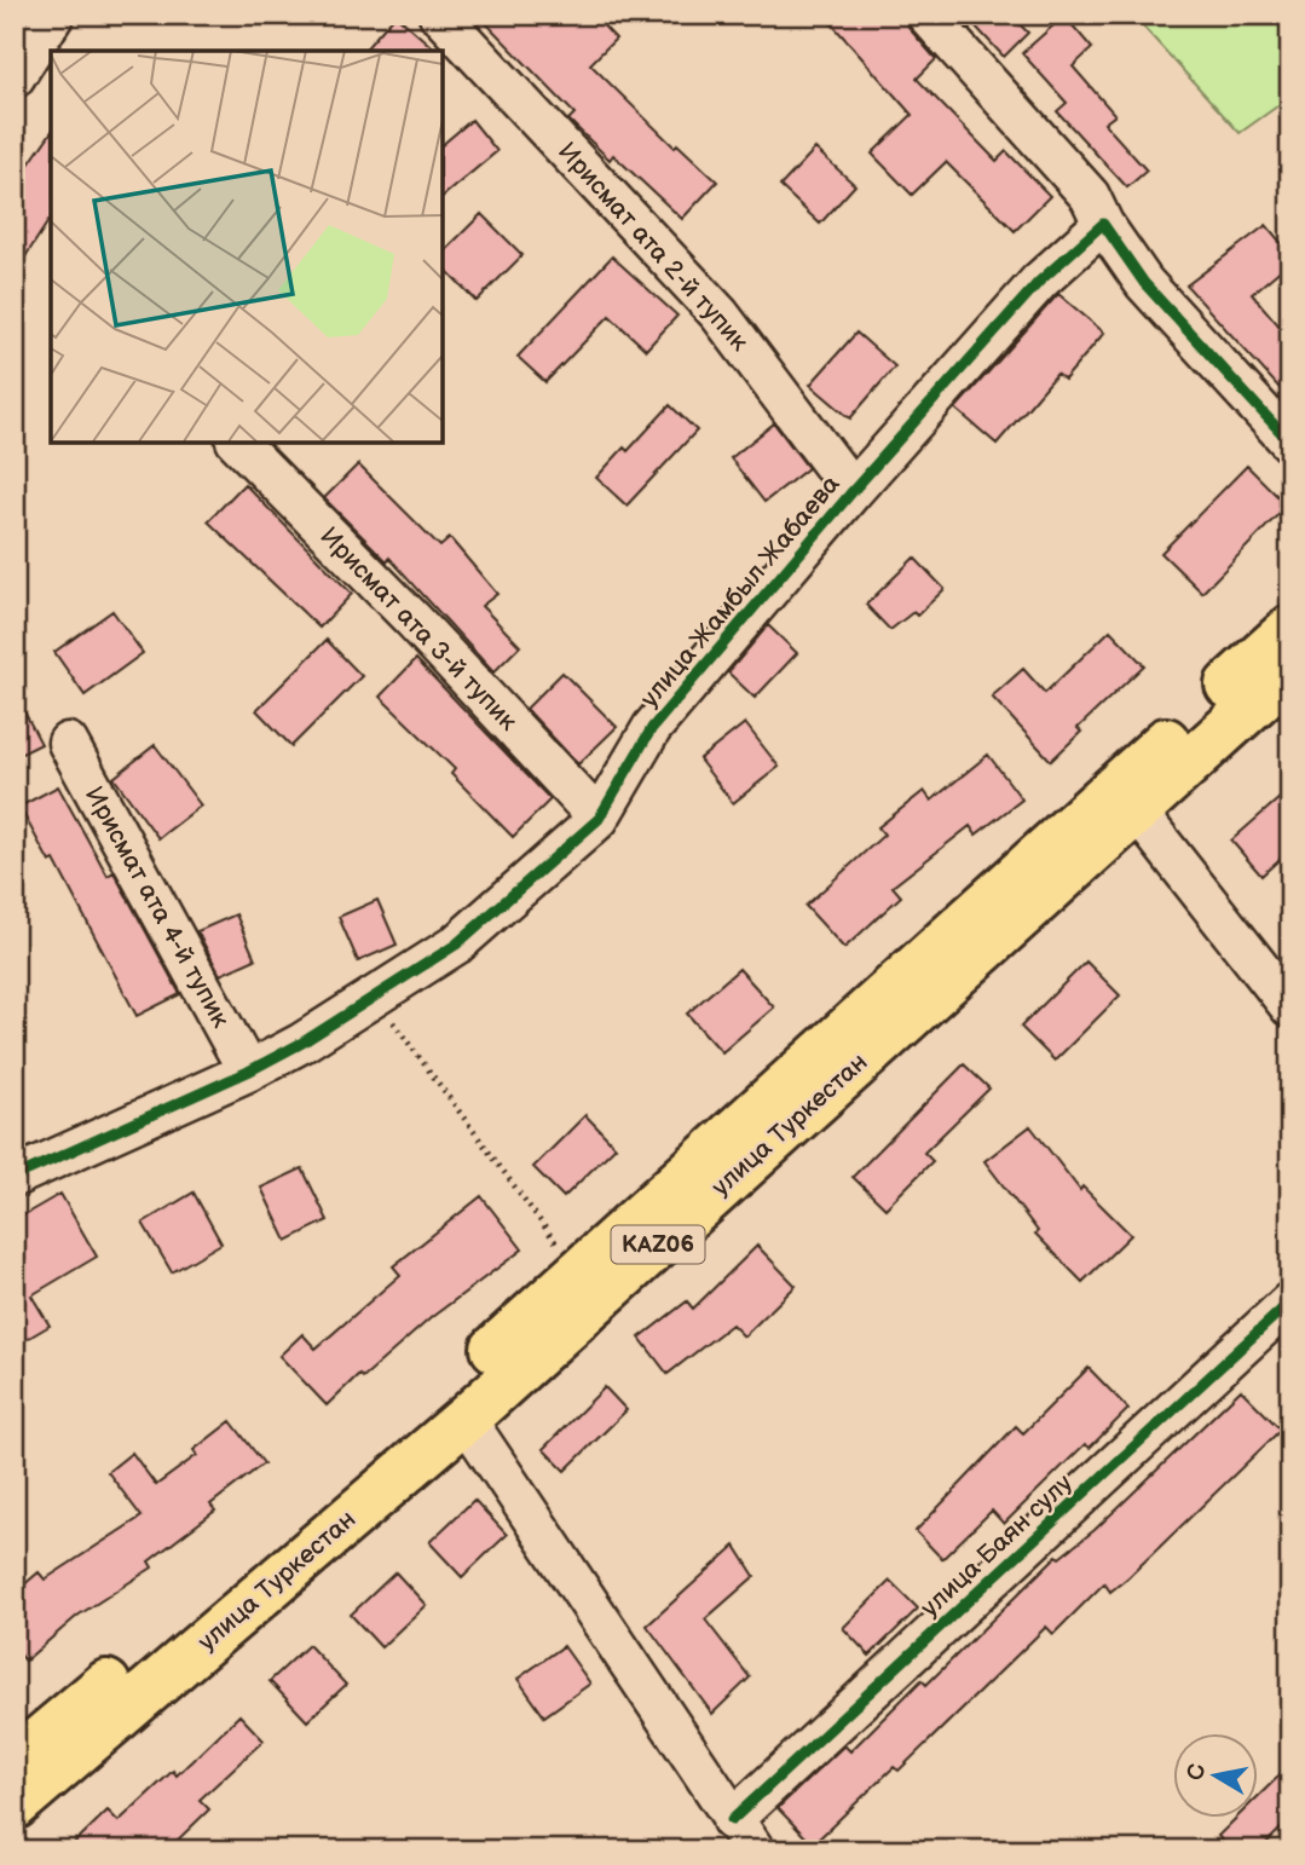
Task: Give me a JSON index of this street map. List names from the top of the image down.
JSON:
{
  "streets": {
    "highway": ["улица Туркестан", "KАZ06"],
    "street": [
      "Ирисмат ата 2-й тупик",
      "улица Жамбыл Жабаева",
      "Ирисмат ата 3-й тупик",
      "Ирисмат ата 4-й тупик",
      "улица Баян сулу"
    ]
  },
  "crossings": [
    ["Ирисмат ата 2-й тупик", "улица Жамбыл Жабаева"],
    ["улица Жамбыл Жабаева", "Ирисмат ата 3-й тупик"],
    ["улица Жамбыл Жабаева", "Ирисмат ата 4-й тупик"]
  ],
  "north": "left"
}
